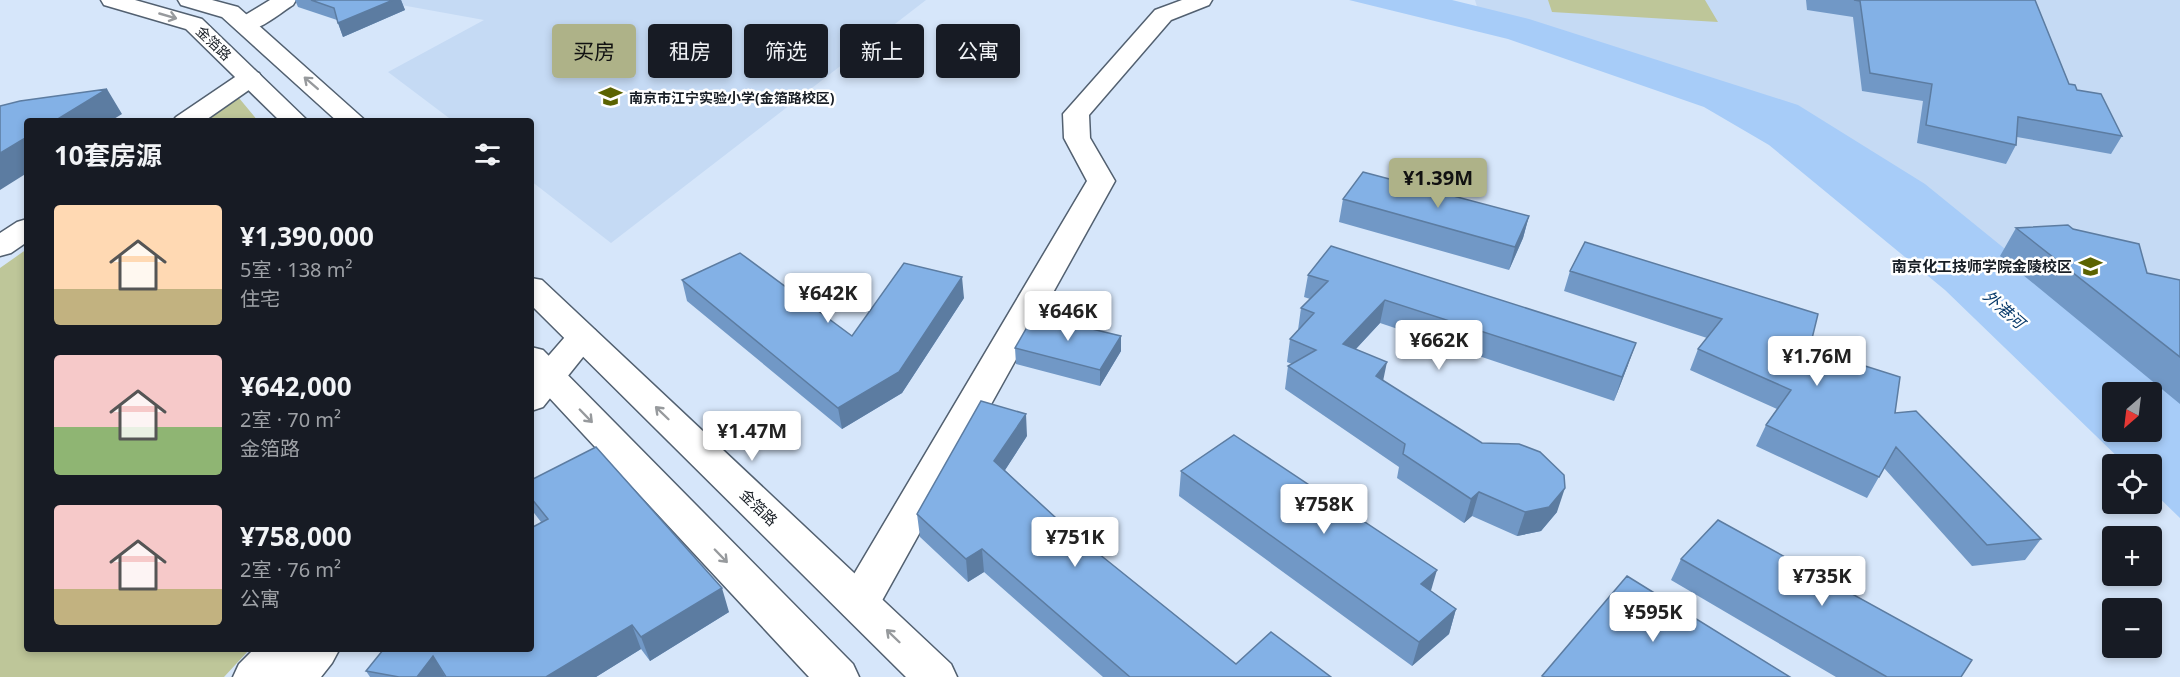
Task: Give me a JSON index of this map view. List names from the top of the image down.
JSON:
{
  "streets": {
    "main road": ["金箔路"]
  },
  "water": ["外港河"],
  "places": {
    "school or university": ["南京市江宁实验小学(金箔路校区)", "南京化工技师学院金陵校区"]
  },
  "north": "bottom left",
  "page": {
    "chip": [
      "买房",
      "租房",
      "筛选",
      "新上",
      "公寓"
    ],
    "heading": "10套房源",
    "price": [
      "¥1.39M",
      "¥642K",
      "¥646K",
      "¥662K",
      "¥1.76M",
      "¥1.47M",
      "¥758K",
      "¥751K",
      "¥735K",
      "¥595K"
    ],
    "list": [
      {
        "name": "¥1,390,000",
        "note": "5室 · 138 m² · 住宅"
      },
      {
        "name": "¥642,000",
        "note": "2室 · 70 m² · 金箔路"
      },
      {
        "name": "¥758,000",
        "note": "2室 · 76 m² · 公寓"
      }
    ],
    "map_buttons": ["+", "−"]
  }
}
